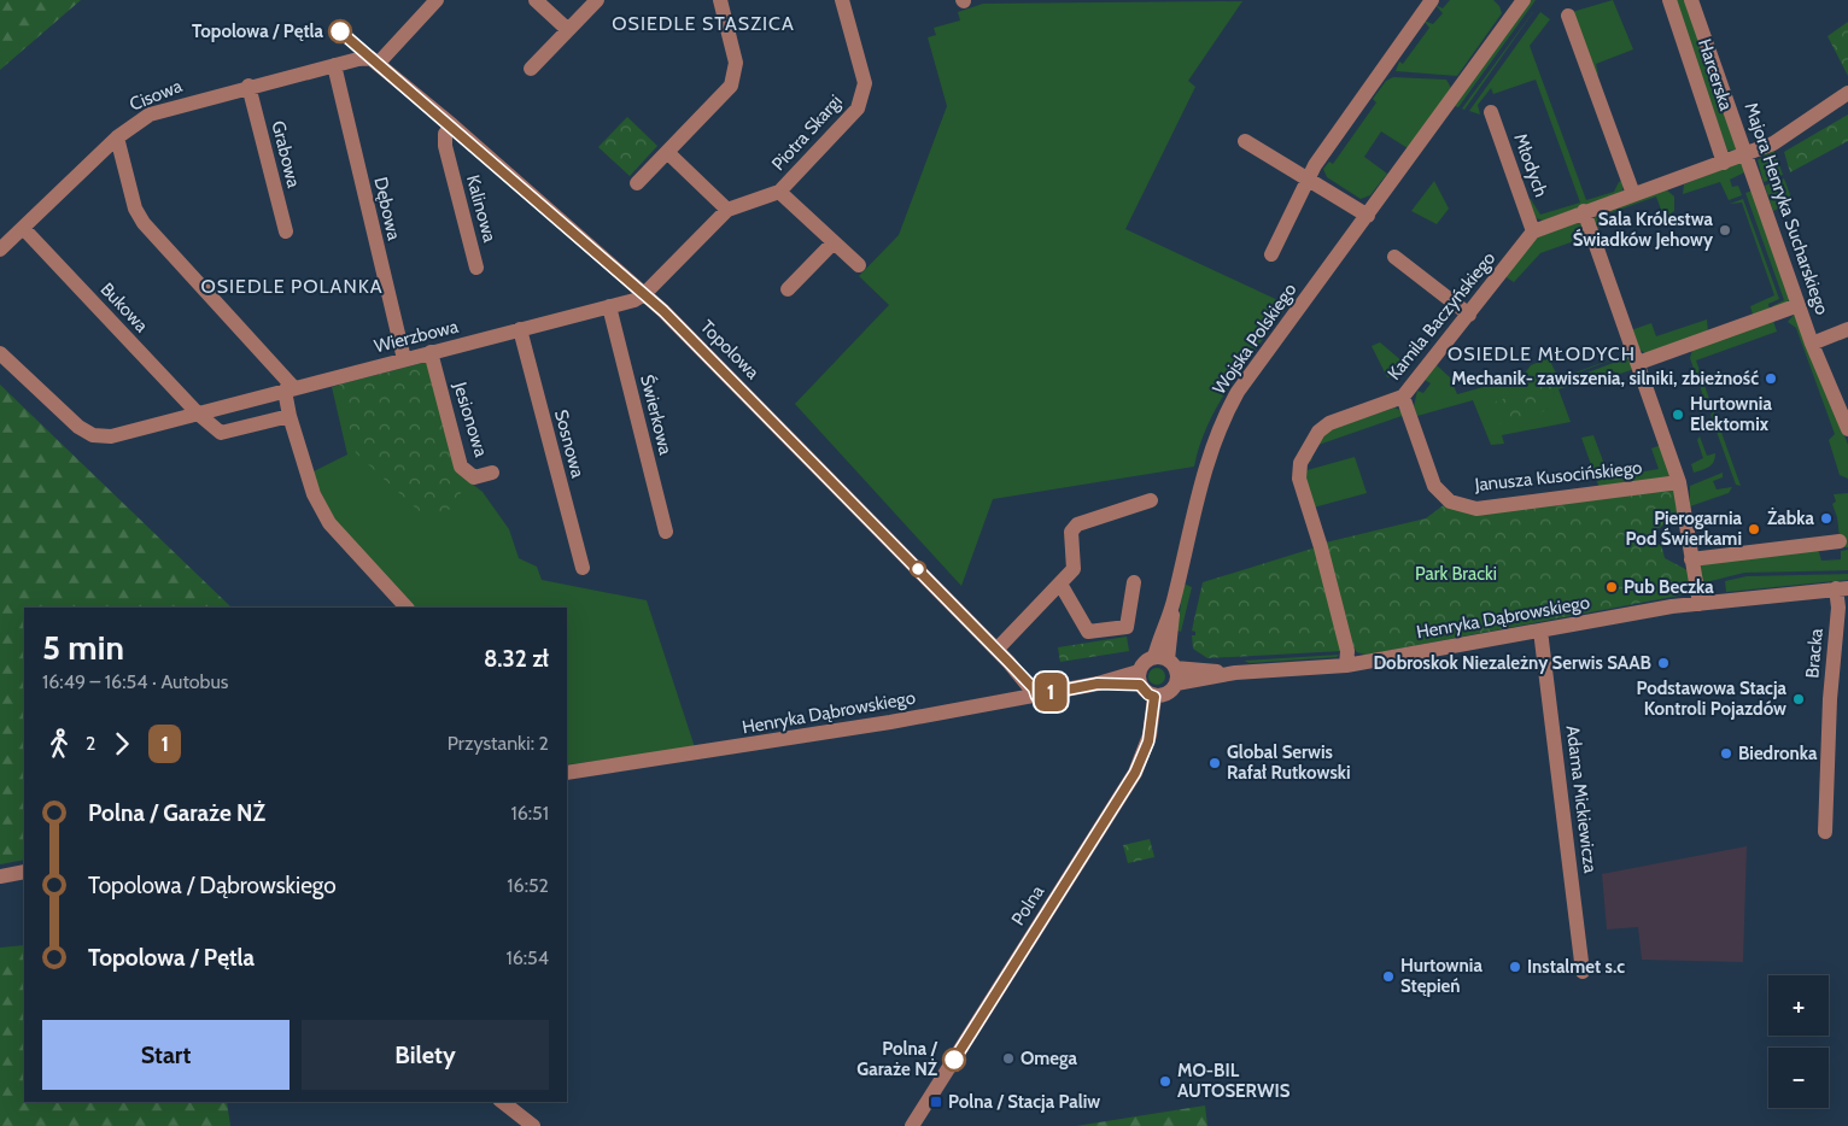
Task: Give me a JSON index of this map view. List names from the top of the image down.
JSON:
{
  "streets": {
    "street": [
      "Harcerska",
      "Cisowa",
      "Piotra Skargi",
      "Grabowa",
      "Młodych",
      "Dębowa",
      "Kalinowa",
      "Majora Henryka Sucharskiego",
      "Bukowa",
      "Kamila Baczyńskiego",
      "Wierzbowa",
      "Wojska Polskiego",
      "Topolowa",
      "Świerkowa",
      "Jesionowa",
      "Sosnowa",
      "Janusza Kusocińskiego",
      "Henryka Dąbrowskiego",
      "Bracka",
      "Adama Mickiewicza",
      "Polna"
    ]
  },
  "crossings": [
    ["Cisowa", "Grabowa"],
    ["Cisowa", "Dębowa"],
    ["Cisowa", "Bukowa"],
    ["Cisowa", "Topolowa"],
    ["Piotra Skargi", "Wierzbowa"],
    ["Piotra Skargi", "Topolowa"],
    ["Młodych", "Kamila Baczyńskiego"],
    ["Dębowa", "Wierzbowa"],
    ["Kalinowa", "Topolowa"],
    ["Bukowa", "Wierzbowa"],
    ["Kamila Baczyńskiego", "Janusza Kusocińskiego"],
    ["Kamila Baczyńskiego", "Henryka Dąbrowskiego"],
    ["Wierzbowa", "Topolowa"],
    ["Wierzbowa", "Świerkowa"],
    ["Wierzbowa", "Jesionowa"],
    ["Wierzbowa", "Sosnowa"],
    ["Wojska Polskiego", "Henryka Dąbrowskiego"],
    ["Wojska Polskiego", "Polna"],
    ["Topolowa", "Henryka Dąbrowskiego"],
    ["Henryka Dąbrowskiego", "Bracka"],
    ["Henryka Dąbrowskiego", "Adama Mickiewicza"],
    ["Henryka Dąbrowskiego", "Polna"]
  ],
  "districts": ["OSIEDLE STASZICA", "OSIEDLE POLANKA", "OSIEDLE MŁODYCH"],
  "parks": ["Park Bracki"],
  "places": {
    "other": [
      "Topolowa / Pętla",
      "Sala Królestwa Świadków Jehowy",
      "Mechanik- zawiszenia, silniki, zbieżność",
      "Hurtownia Elektomix",
      "Żabka",
      "Pierogarnia Pod Świerkami",
      "Pub Beczka",
      "Dobroskok Niezależny Serwis SAAB",
      "Podstawowa Stacja Kontroli Pojazdów",
      "Biedronka",
      "Global Serwis Rafał Rutkowski",
      "Instalmet s.c",
      "Hurtownia Stępień",
      "Omega",
      "Polna / Garaże NŻ",
      "MO-BIL AUTOSERWIS"
    ],
    "transit": ["Polna / Stacja Paliw"]
  },
  "lines": ["bus line 1"],
  "page": {
    "on_map": "1",
    "heading": ["5 min", "16:49 – 16:54 · Autobus", "8.32 zł"],
    "legs": ["2", "1", "Przystanki: 2"],
    "list": [
      {
        "name": "Polna / Garaże NŻ",
        "value": "16:51"
      },
      {
        "name": "Topolowa / Dąbrowskiego",
        "value": "16:52"
      },
      {
        "name": "Topolowa / Pętla",
        "value": "16:54"
      }
    ],
    "map_buttons": ["+", "−"],
    "buttons": ["Start", "Bilety"]
  }
}
